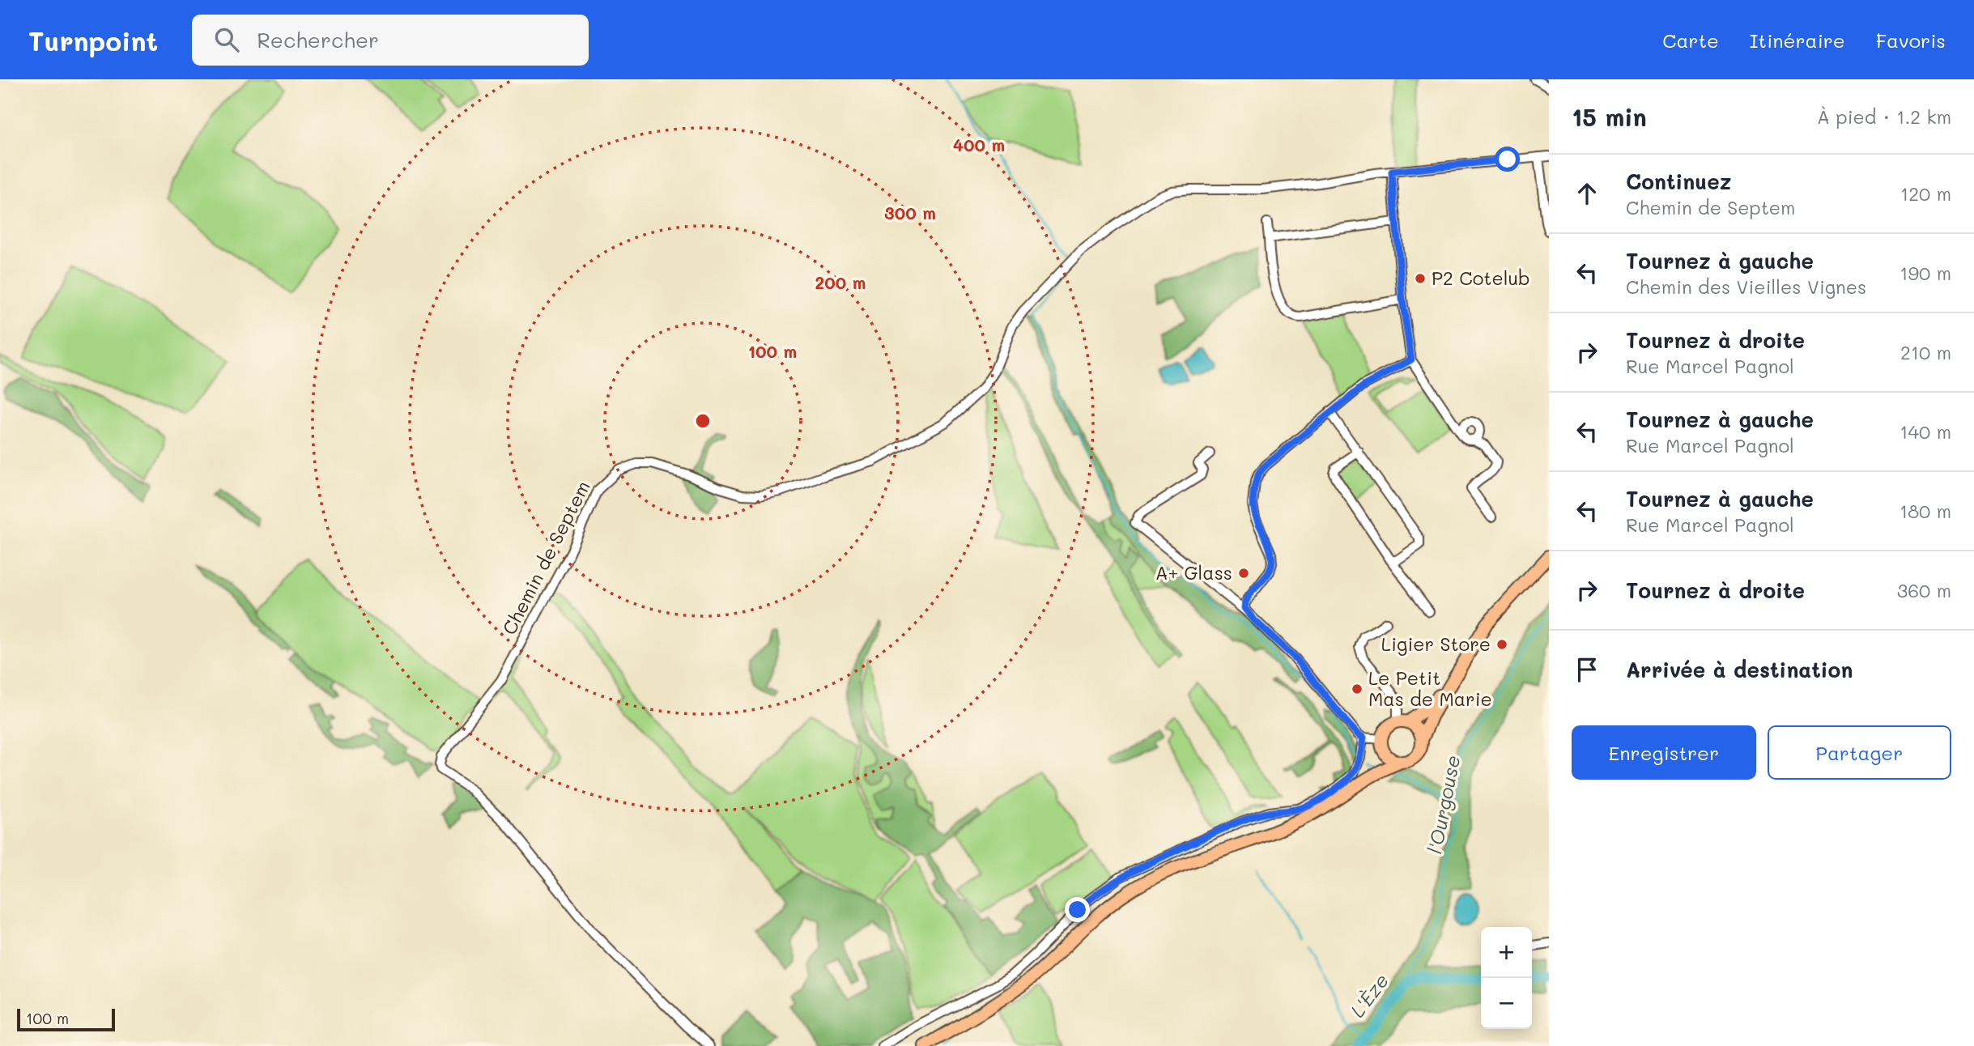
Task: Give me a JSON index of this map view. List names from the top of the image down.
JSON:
{
  "streets": {
    "street": ["Chemin de Septem"]
  },
  "water": ["l'Ourgouse", "L'Èze"],
  "places": [
    "P2 Cotelub",
    "A+ Glass",
    "Ligier Store",
    "Le Petit Mas de Marie"
  ],
  "scale_bar": "100 m",
  "page": {
    "header": "Turnpoint",
    "search": "Rechercher",
    "nav": ["Carte", "Itinéraire", "Favoris"],
    "heading": ["15 min", "À pied · 1.2 km"],
    "list": [
      ["Continuez", "Chemin de Septem", "120 m"],
      ["Tournez à gauche", "Chemin des Vieilles Vignes", "190 m"],
      ["Tournez à droite", "Rue Marcel Pagnol", "210 m"],
      ["Tournez à gauche", "Rue Marcel Pagnol", "140 m"],
      ["Tournez à gauche", "Rue Marcel Pagnol", "180 m"],
      ["Tournez à droite", "360 m"],
      "Arrivée à destination"
    ],
    "buttons": ["Enregistrer", "Partager"],
    "map_buttons": ["+", "−"],
    "scale": "100 m"
  },
  "rings": [
    "400 m",
    "300 m",
    "200 m",
    "100 m"
  ]
}
